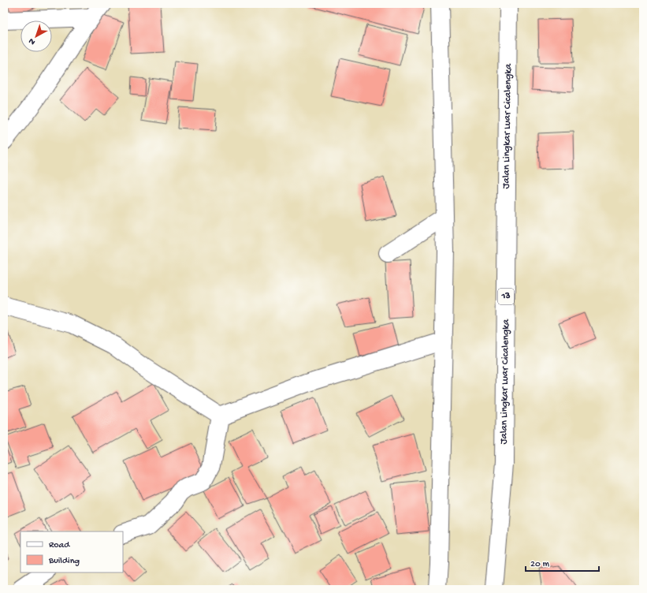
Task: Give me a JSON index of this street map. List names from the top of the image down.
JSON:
{
  "streets": {
    "main road": ["Jalan Lingkar Luar Cicalengka", "13"]
  },
  "legend": ["Road", "Building"],
  "scale_bar": "20 m",
  "north": "bottom left"
}
